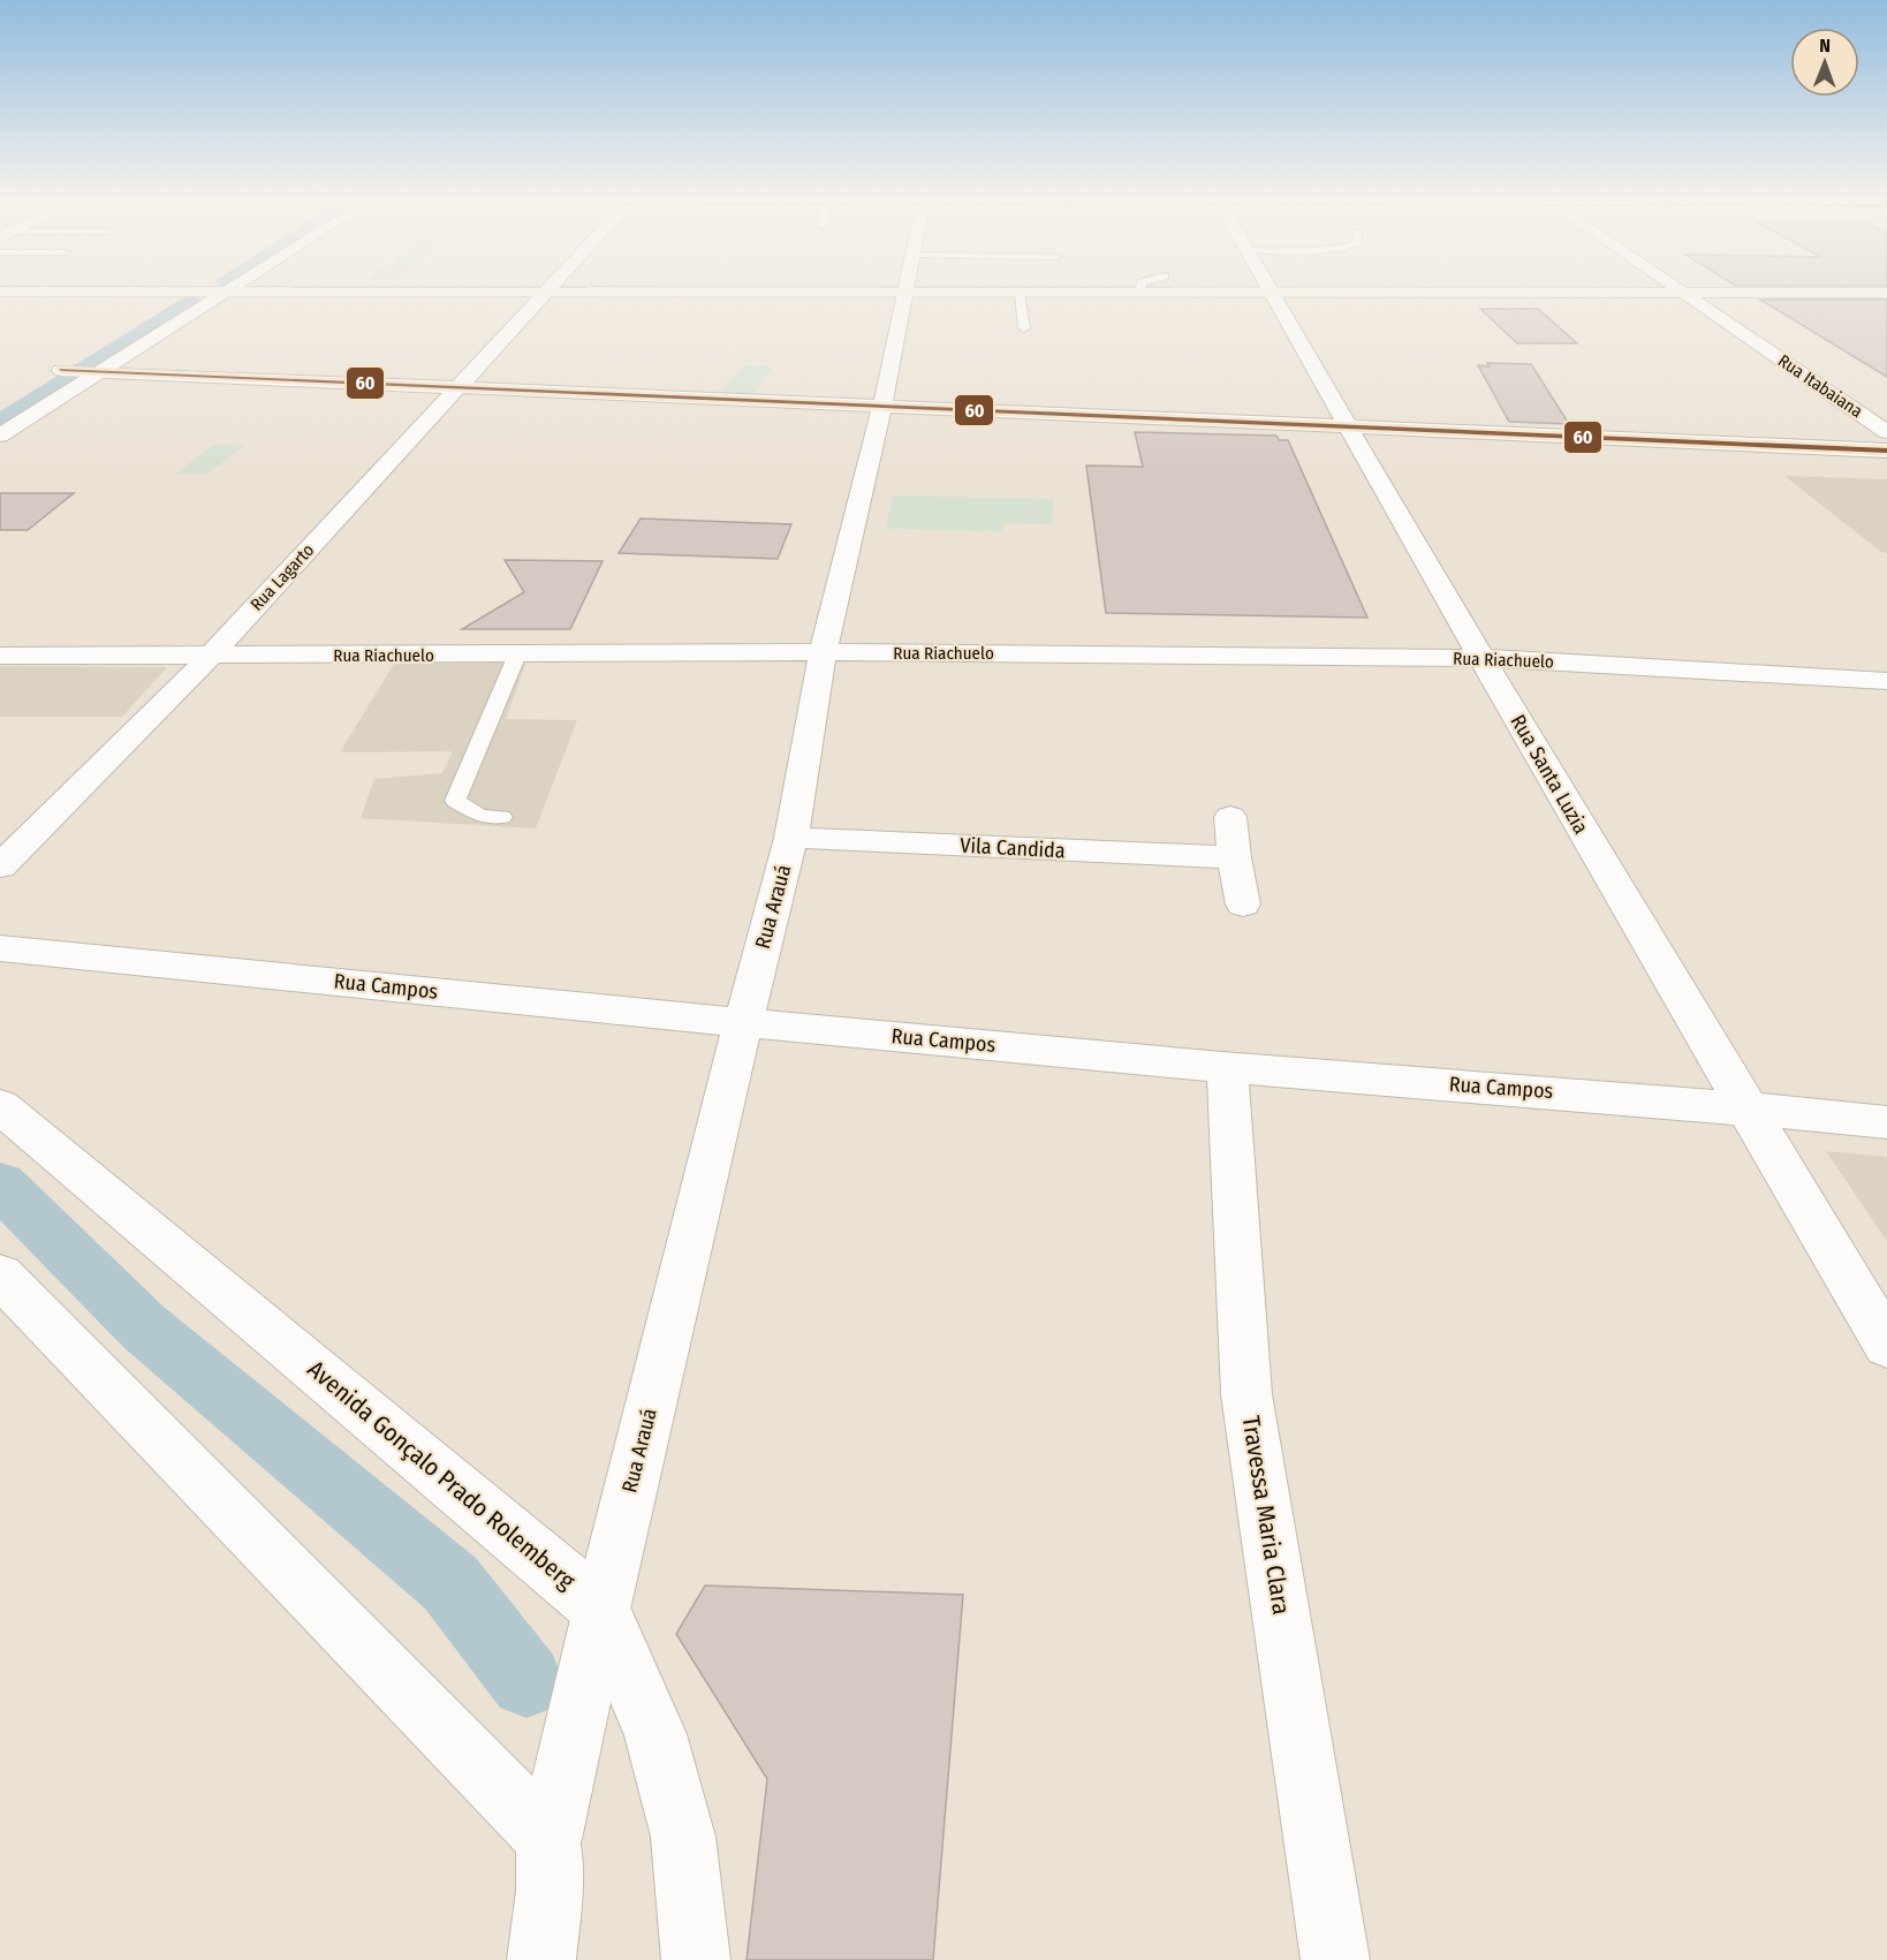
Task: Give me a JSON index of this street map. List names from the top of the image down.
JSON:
{
  "streets": {
    "street": [
      "Rua Itabaiana",
      "Rua Lagarto",
      "Rua Riachuelo",
      "Rua Santa Luzia",
      "Vila Candida",
      "Rua Arauá",
      "Rua Campos",
      "Avenida Gonçalo Prado Rolemberg",
      "Travessa Maria Clara"
    ]
  },
  "crossings": [
    ["Rua Lagarto", "Rua Riachuelo"],
    ["Rua Riachuelo", "Rua Santa Luzia"],
    ["Rua Riachuelo", "Rua Arauá"],
    ["Rua Santa Luzia", "Rua Campos"],
    ["Vila Candida", "Rua Arauá"],
    ["Rua Arauá", "Rua Campos"],
    ["Rua Arauá", "Avenida Gonçalo Prado Rolemberg"],
    ["Rua Campos", "Travessa Maria Clara"]
  ],
  "lines": ["transit line 60"],
  "north": "top"
}
